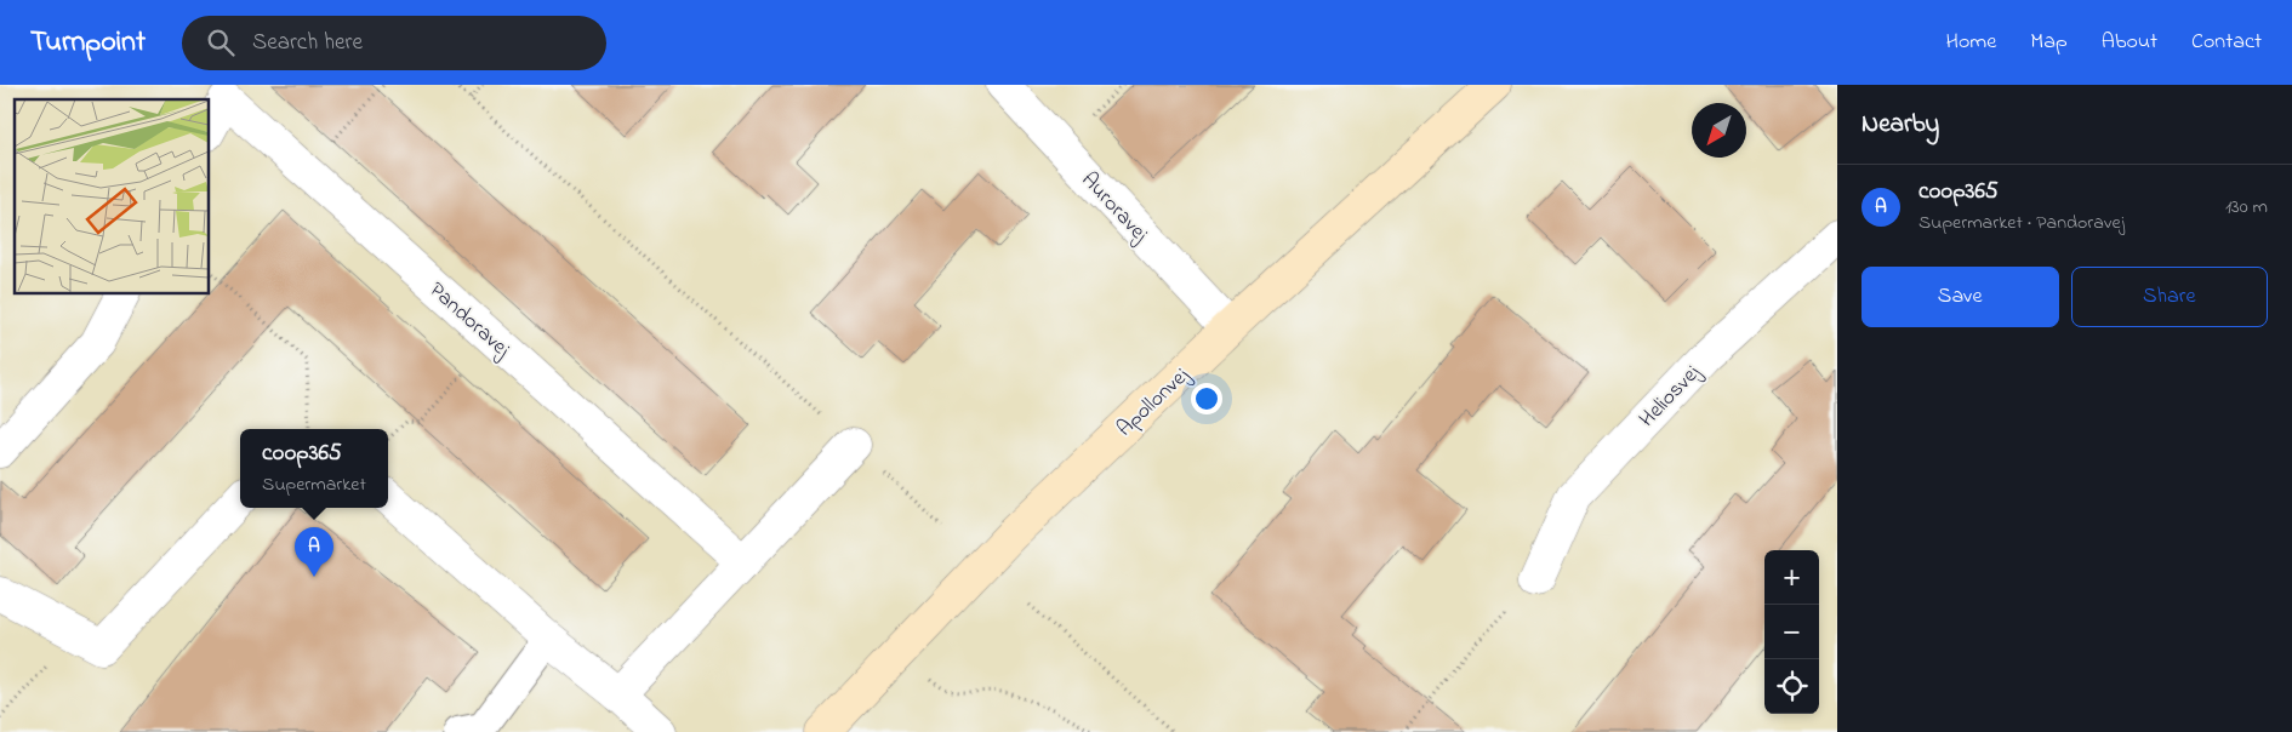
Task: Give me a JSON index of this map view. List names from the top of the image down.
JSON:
{
  "streets": {
    "street": [
      "Auroravej",
      "Pandoravej",
      "Heliosvej",
      "Apollonvej"
    ]
  },
  "crossings": [
    ["Auroravej", "Apollonvej"]
  ],
  "north": "bottom left",
  "page": {
    "header": "Turnpoint",
    "search": "Search here",
    "nav": [
      "Home",
      "Map",
      "About",
      "Contact"
    ],
    "heading": "Nearby",
    "list": [
      {
        "mark": "A",
        "name": "coop365",
        "note": "Supermarket · Pandoravej",
        "value": "130 m"
      }
    ],
    "buttons": ["Save", "Share"],
    "popup": ["coop365", "Supermarket"],
    "pins": "A",
    "map_buttons": ["+", "−"]
  }
}
